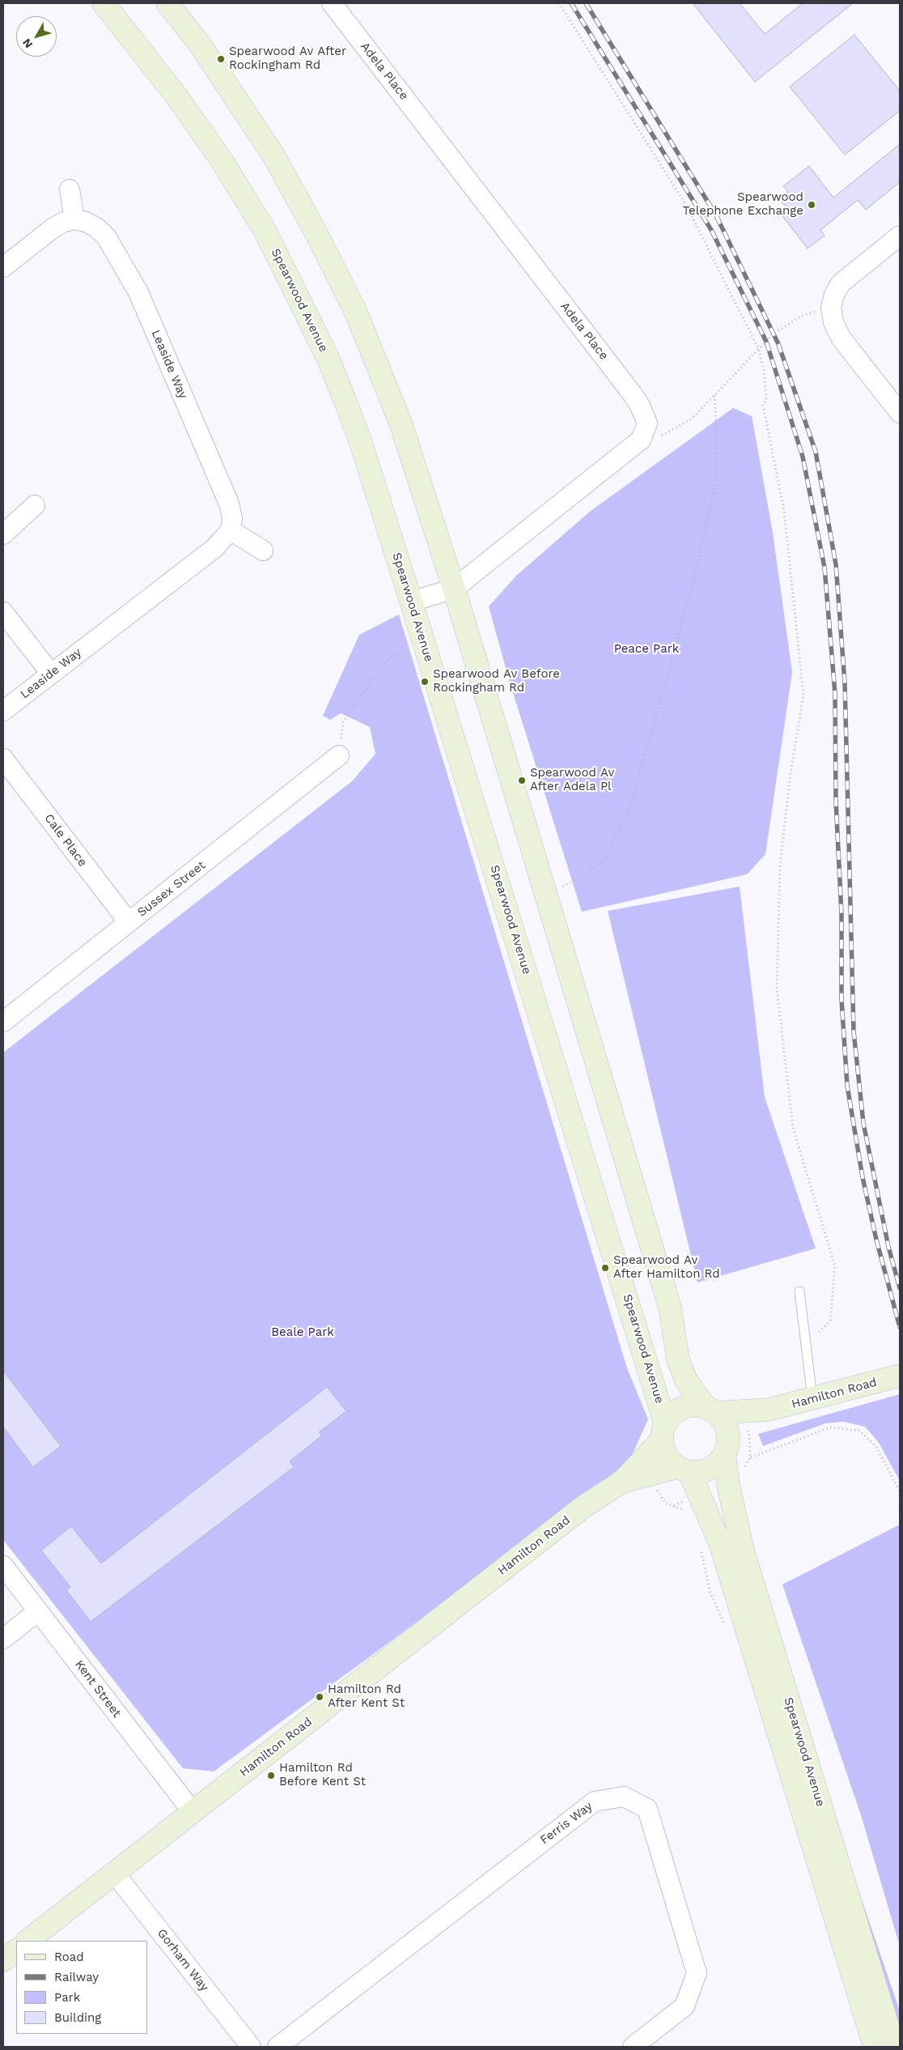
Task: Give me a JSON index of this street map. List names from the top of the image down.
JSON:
{
  "streets": {
    "main road": ["Spearwood Avenue", "Hamilton Road"],
    "street": [
      "Adela Place",
      "Leaside Way",
      "Cale Place",
      "Sussex Street",
      "Kent Street",
      "Ferris Way",
      "Gorham Way"
    ]
  },
  "crossings": [
    ["Spearwood Avenue", "Hamilton Road"],
    ["Cale Place", "Sussex Street"],
    ["Hamilton Road", "Kent Street"],
    ["Hamilton Road", "Gorham Way"]
  ],
  "parks": ["Peace Park", "Beale Park"],
  "places": [
    "Spearwood Av After Rockingham Rd",
    "Spearwood Telephone Exchange",
    "Spearwood Av Before Rockingham Rd",
    "Spearwood Av After Adela Pl",
    "Spearwood Av After Hamilton Rd",
    "Hamilton Rd After Kent St",
    "Hamilton Rd Before Kent St"
  ],
  "legend": [
    "Road",
    "Railway",
    "Park",
    "Building"
  ],
  "north": "bottom left"
}
